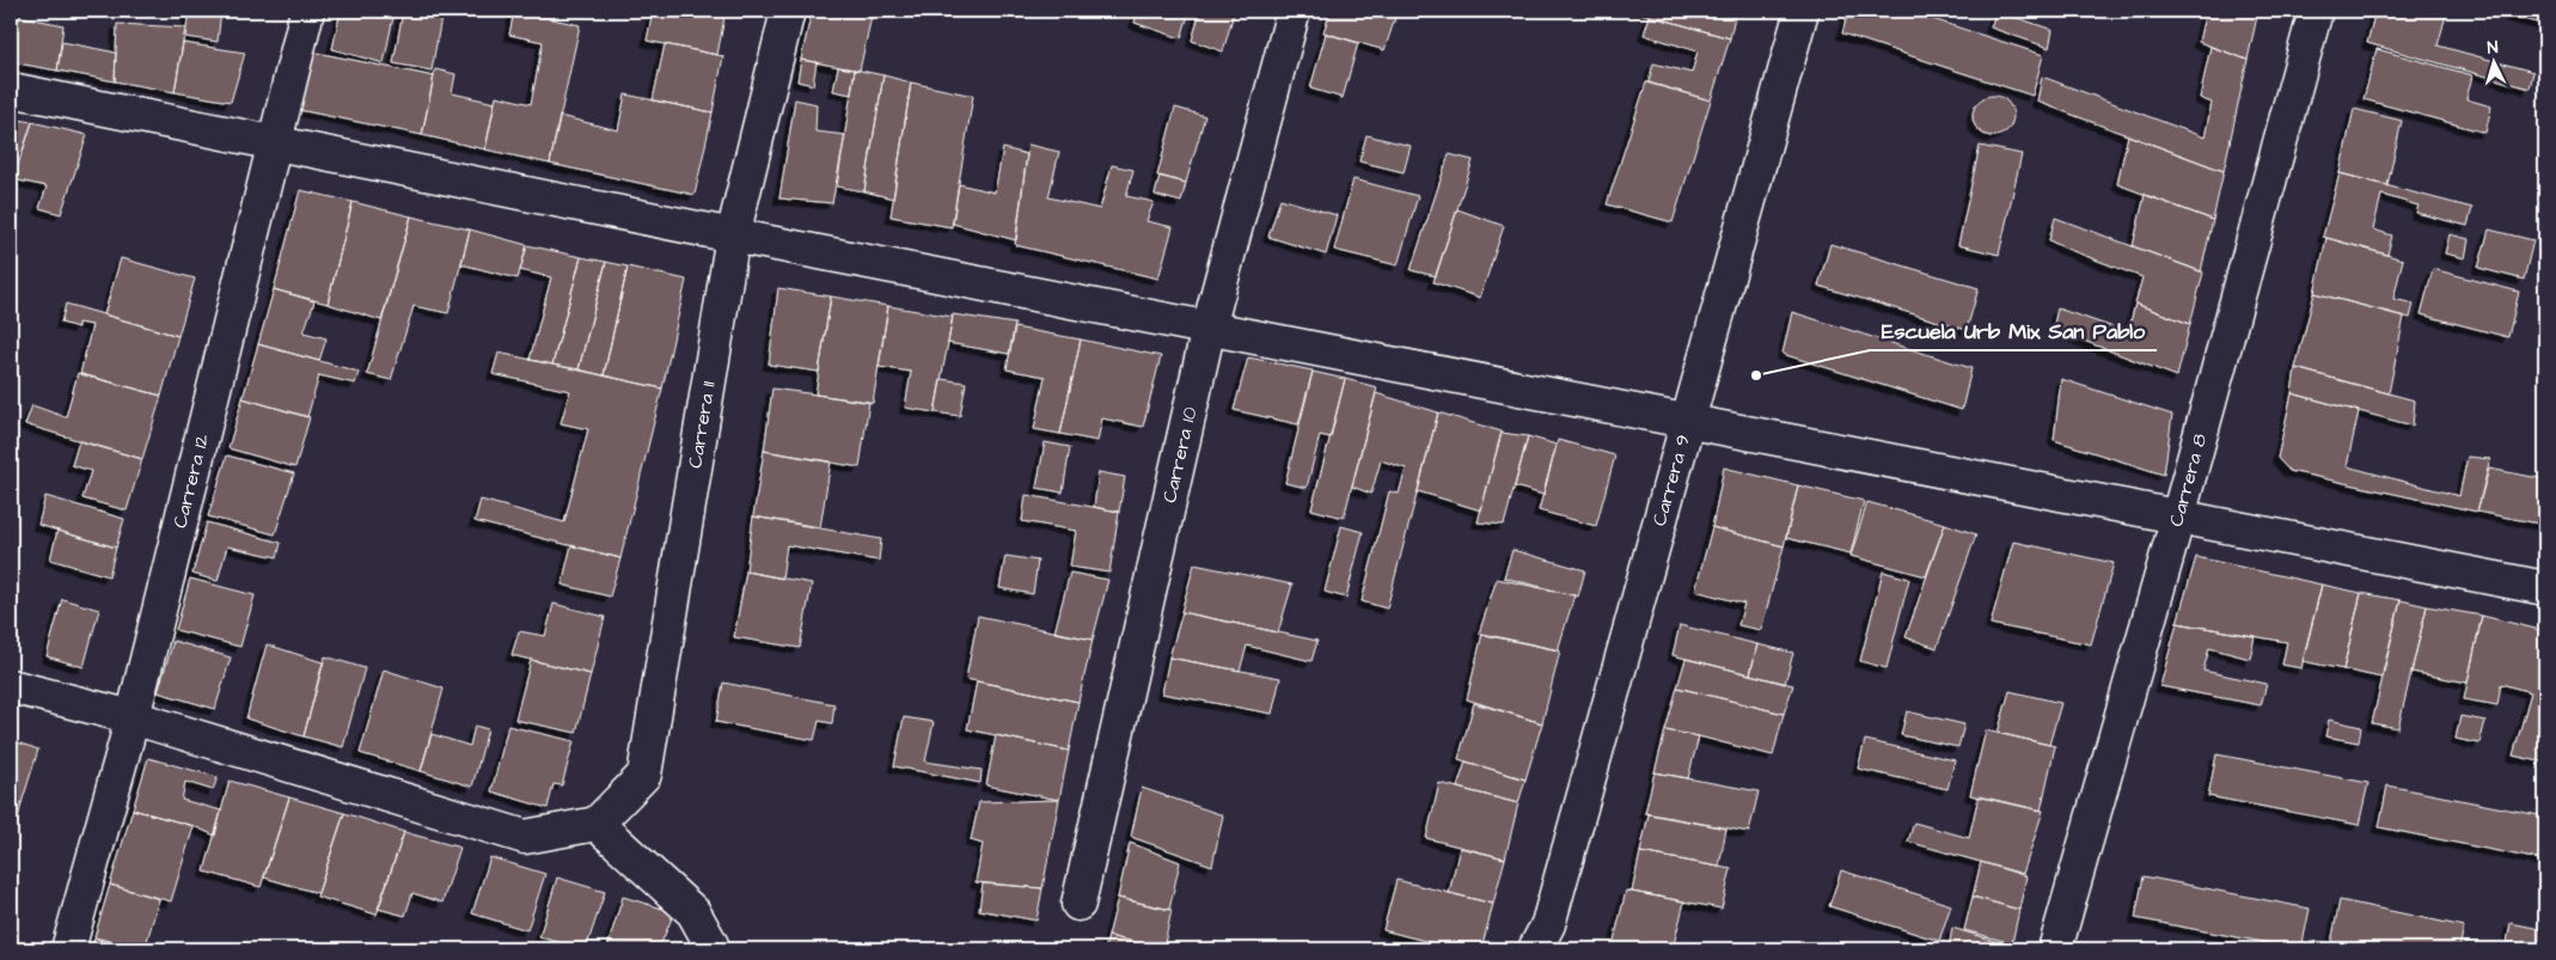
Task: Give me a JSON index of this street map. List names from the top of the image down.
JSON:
{
  "streets": {
    "street": [
      "Carrera 11",
      "Carrera 10",
      "Carrera 12",
      "Carrera 9",
      "Carrera 8"
    ]
  },
  "places": ["Escuela Urb Mix San Pablo"],
  "north": "top"
}
